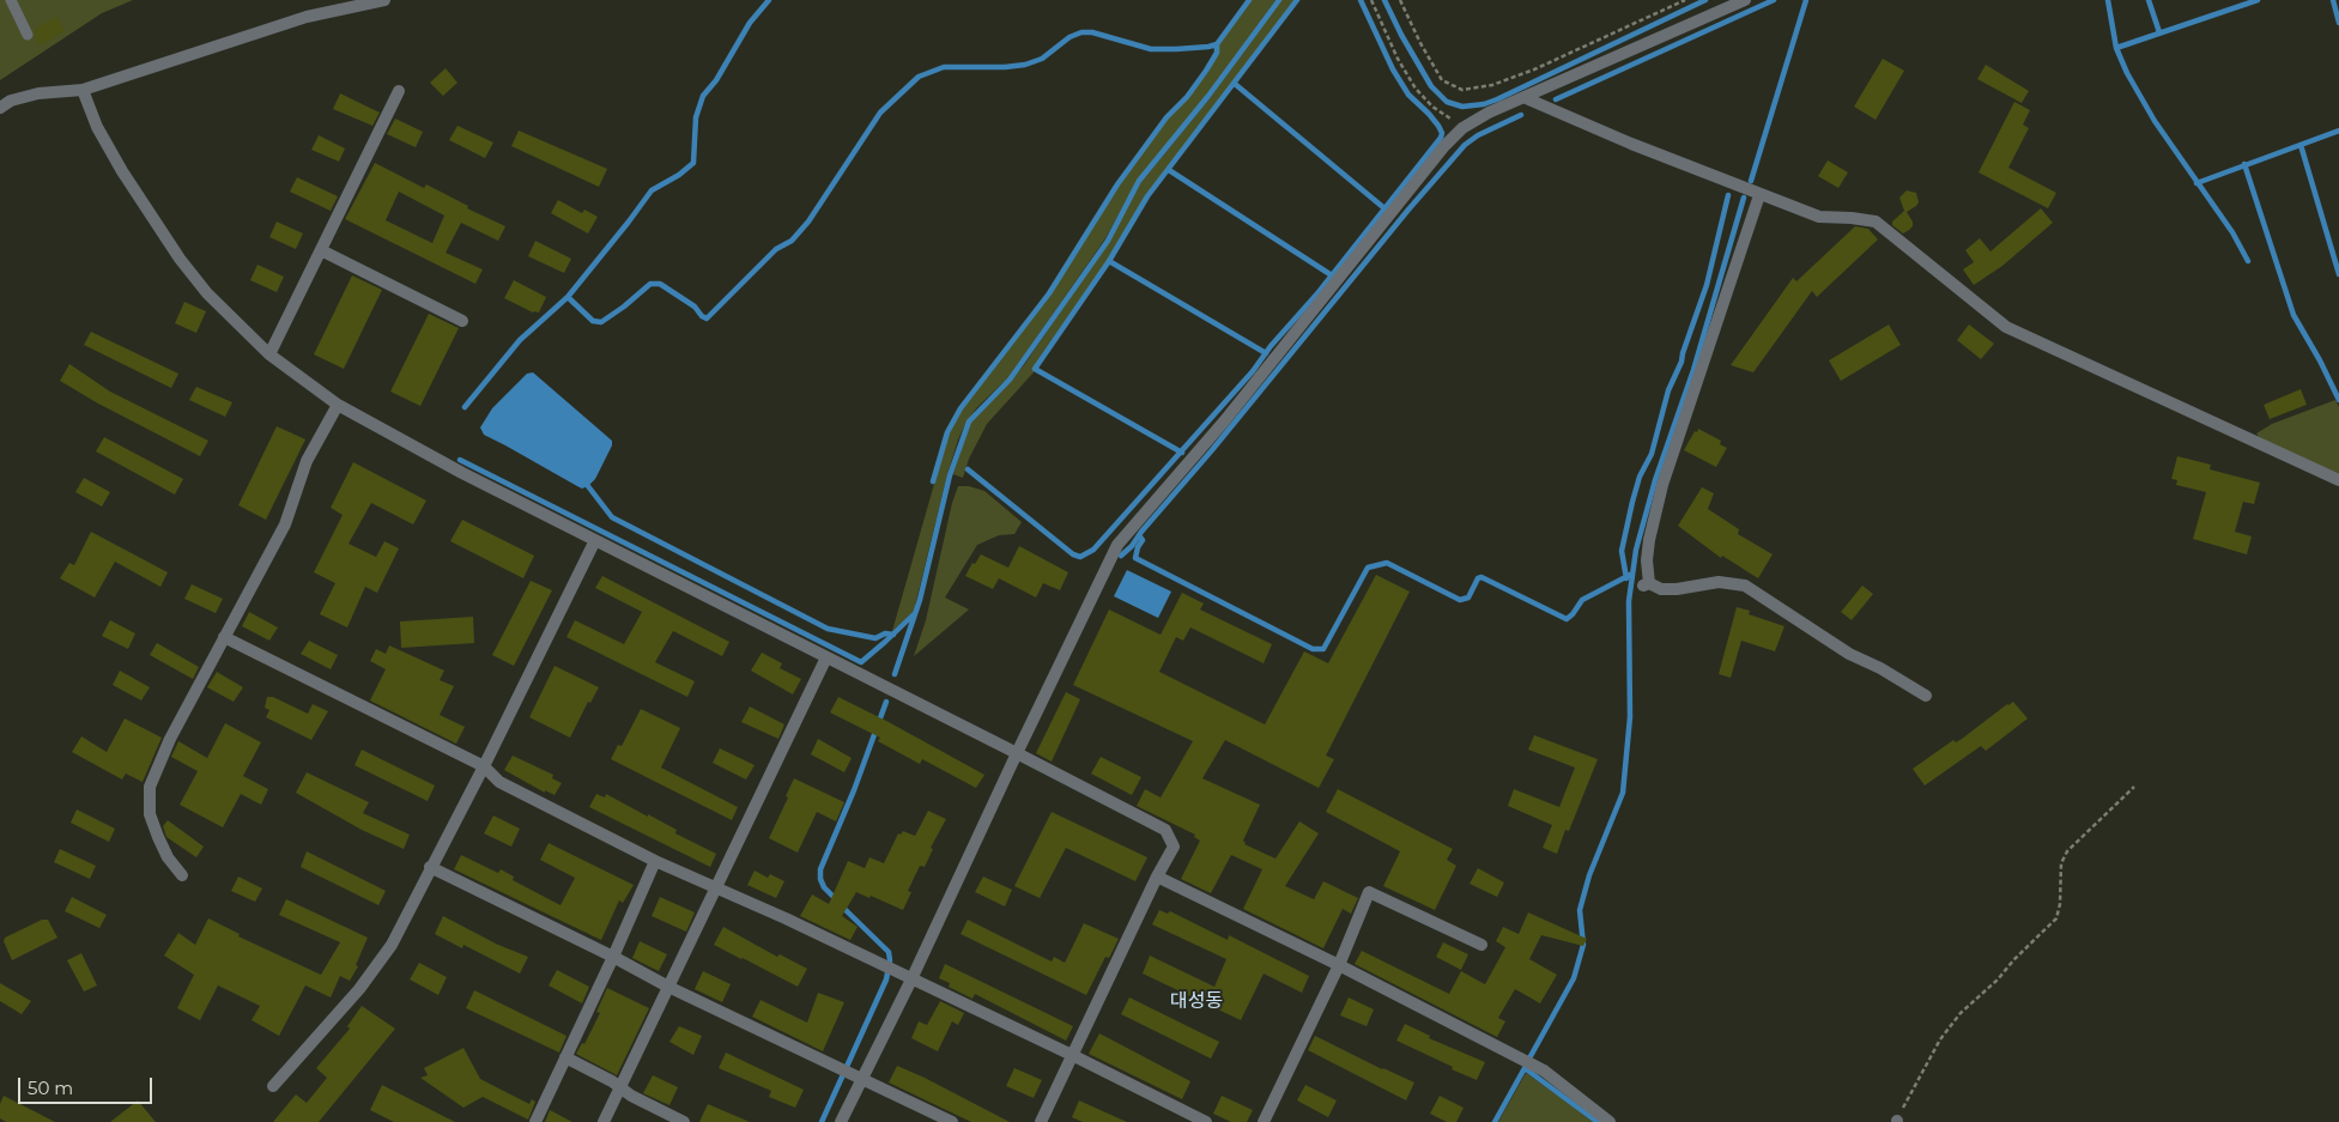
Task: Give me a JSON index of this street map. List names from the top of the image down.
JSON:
{
  "districts": ["대성동"],
  "scale_bar": "50 m"
}
